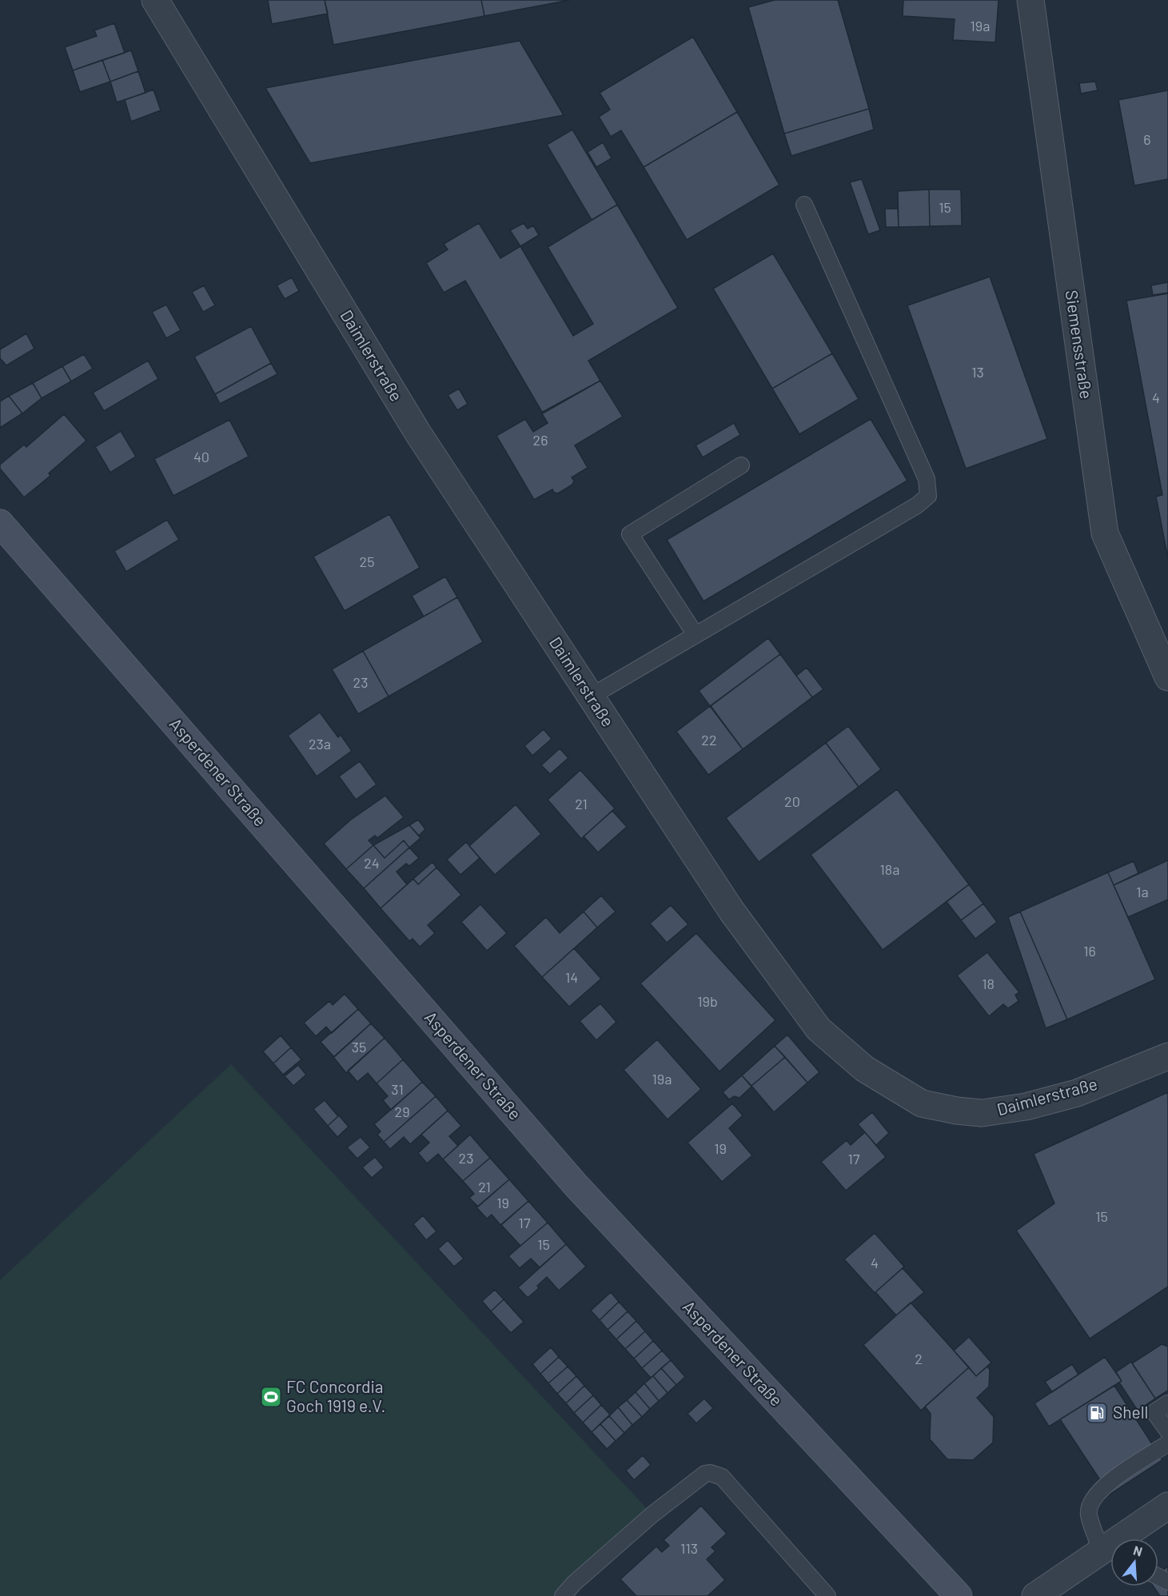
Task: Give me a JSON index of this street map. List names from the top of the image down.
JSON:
{
  "streets": {
    "main road": ["Asperdener Straße"],
    "street": ["Siemensstraße", "Daimlerstraße"]
  },
  "places": {
    "sports": ["FC Concordia Goch 1919 e.V."],
    "fuel station": ["Shell"]
  },
  "house_numbers": [
    "19a",
    "6",
    "15",
    "13",
    "4",
    "26",
    "40",
    "25",
    "23",
    "22",
    "23a",
    "20",
    "21",
    "24",
    "18a",
    "1a",
    "16",
    "14",
    "18",
    "19b",
    "35",
    "19a",
    "31",
    "29",
    "19",
    "23",
    "17",
    "21",
    "19",
    "15",
    "17",
    "15",
    "4",
    "2",
    "113"
  ],
  "north": "top"
}
